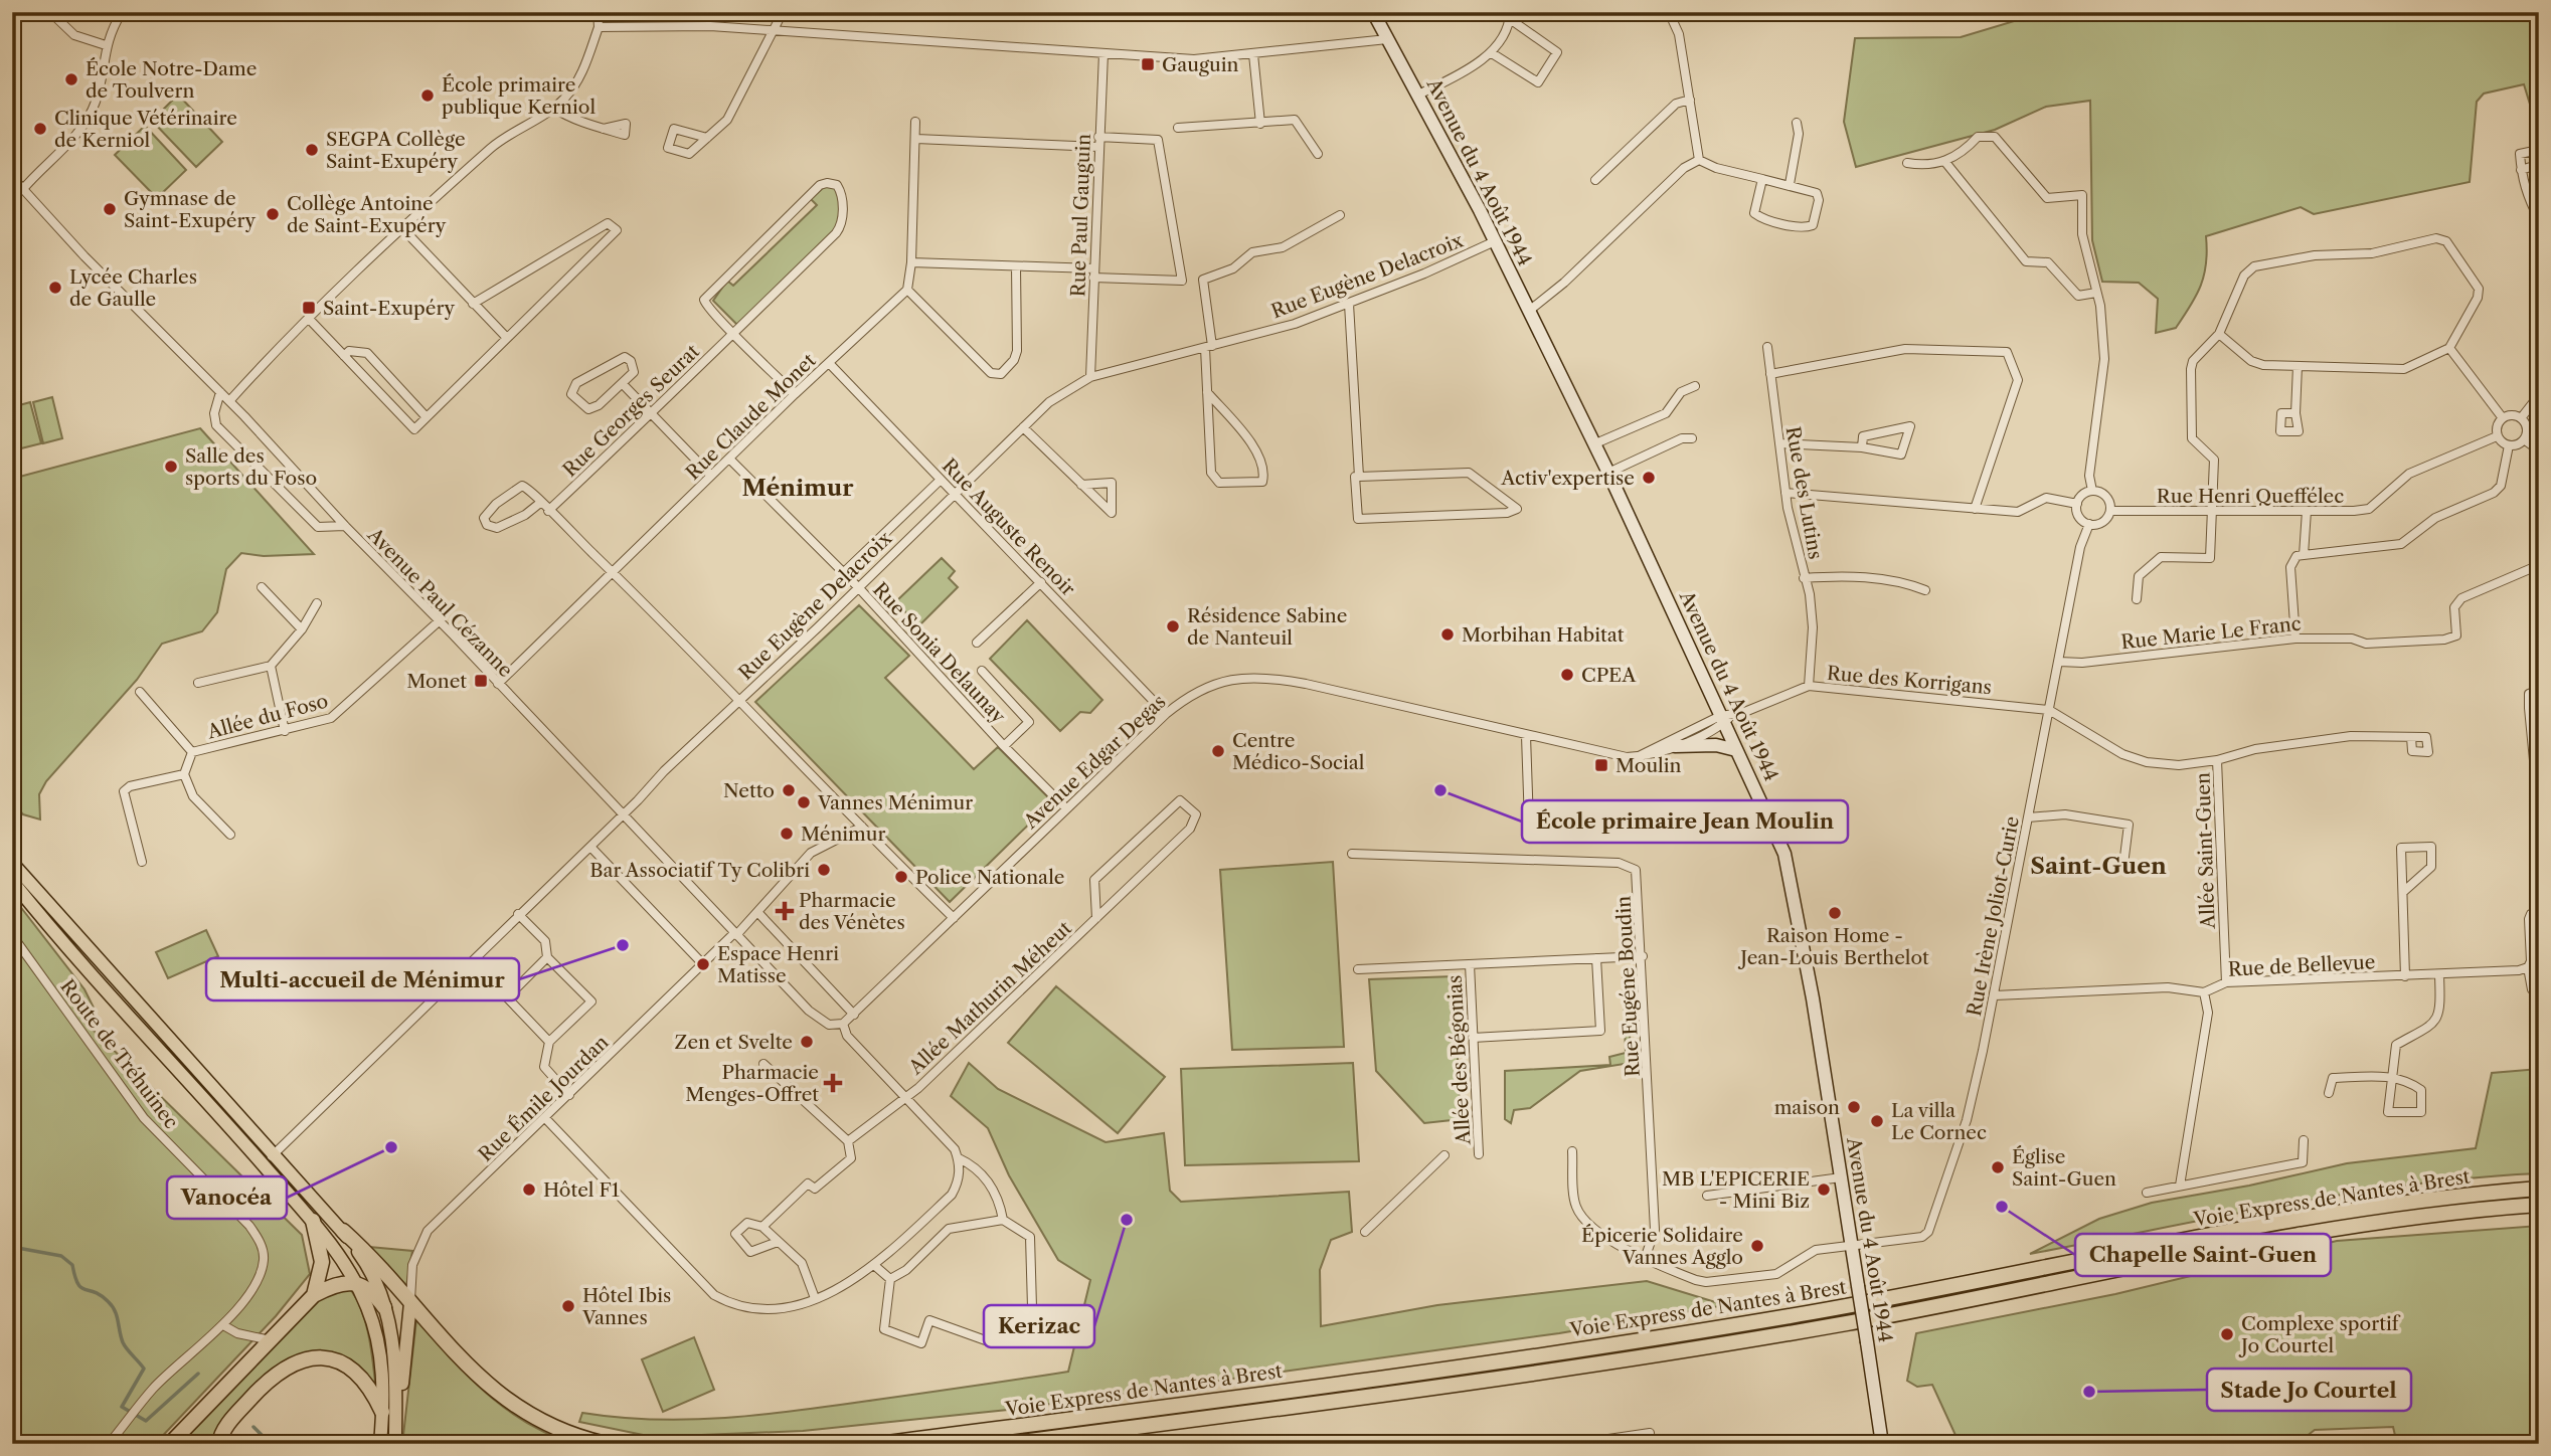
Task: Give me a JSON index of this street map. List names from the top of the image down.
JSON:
{
  "streets": {
    "highway": ["Voie Express de Nantes à Brest"],
    "street": [
      "Avenue du 4 Août 1944",
      "Rue Paul Gauguin",
      "Rue Eugène Delacroix",
      "Rue Georges Seurat",
      "Rue Claude Monet",
      "Rue des Lutins",
      "Rue Henri Queffélec",
      "Rue Auguste Renoir",
      "Avenue Paul Cézanne",
      "Rue Marie Le Franc",
      "Rue Sonia Delaunay",
      "Rue des Korrigans",
      "Allée du Foso",
      "Avenue Edgar Degas",
      "Allée Saint-Guen",
      "Rue Irène Joliot-Curie",
      "Rue de Bellevue",
      "Rue Eugéne Boudin",
      "Allée Mathurin Méheut",
      "Route de Tréhuinec",
      "Allée des Bégonias",
      "Rue Émile Jourdan"
    ]
  },
  "crossings": [
    ["Avenue du 4 Août 1944", "Rue Eugène Delacroix"],
    ["Avenue du 4 Août 1944", "Rue des Korrigans"],
    ["Avenue du 4 Août 1944", "Avenue Edgar Degas"],
    ["Avenue du 4 Août 1944", "Rue Irène Joliot-Curie"],
    ["Rue Paul Gauguin", "Rue Eugène Delacroix"],
    ["Rue Eugène Delacroix", "Rue Auguste Renoir"],
    ["Rue Eugène Delacroix", "Avenue Paul Cézanne"],
    ["Rue Eugène Delacroix", "Rue Sonia Delaunay"],
    ["Rue Claude Monet", "Rue Auguste Renoir"],
    ["Rue Claude Monet", "Avenue Paul Cézanne"],
    ["Rue Claude Monet", "Rue Sonia Delaunay"],
    ["Rue des Lutins", "Rue des Korrigans"],
    ["Rue Henri Queffélec", "Rue Irène Joliot-Curie"],
    ["Rue Auguste Renoir", "Avenue Edgar Degas"],
    ["Avenue Paul Cézanne", "Allée du Foso"],
    ["Avenue Paul Cézanne", "Avenue Edgar Degas"],
    ["Avenue Paul Cézanne", "Rue Émile Jourdan"],
    ["Rue Marie Le Franc", "Rue Irène Joliot-Curie"],
    ["Rue Sonia Delaunay", "Avenue Edgar Degas"],
    ["Rue des Korrigans", "Avenue Edgar Degas"],
    ["Rue des Korrigans", "Rue Irène Joliot-Curie"],
    ["Allée Saint-Guen", "Rue de Bellevue"],
    ["Rue Irène Joliot-Curie", "Rue de Bellevue"]
  ],
  "districts": ["Ménimur", "Saint-Guen"],
  "places": {
    "transit": [
      "Gauguin",
      "Saint-Exupéry",
      "Monet",
      "Moulin"
    ],
    "other": [
      "École Notre-Dame de Toulvern",
      "École primaire publique Kerniol",
      "Clinique Vétérinaire de Kerniol",
      "SEGPA Collège Saint-Exupéry",
      "Gymnase de Saint-Exupéry",
      "Collège Antoine de Saint-Exupéry",
      "Lycée Charles de Gaulle",
      "Salle des sports du Foso",
      "Activ'expertise",
      "Résidence Sabine de Nanteuil",
      "Morbihan Habitat",
      "CPEA",
      "Centre Médico-Social",
      "Netto",
      "École primaire Jean Moulin",
      "Vannes Ménimur",
      "Ménimur",
      "Bar Associatif Ty Colibri",
      "Police Nationale",
      "Raison Home - Jean-Louis Berthelot",
      "Multi-accueil de Ménimur",
      "Espace Henri Matisse",
      "Zen et Svelte",
      "maison",
      "La villa Le Cornec",
      "Vanocéa",
      "Église Saint-Guen",
      "Hôtel F1",
      "MB L'EPICERIE - Mini Biz",
      "Chapelle Saint-Guen",
      "Kerizac",
      "Épicerie Solidaire Vannes Agglo",
      "Hôtel Ibis Vannes",
      "Complexe sportif Jo Courtel",
      "Stade Jo Courtel"
    ],
    "health": ["Pharmacie des Vénètes", "Pharmacie Menges-Offret"]
  }
}
